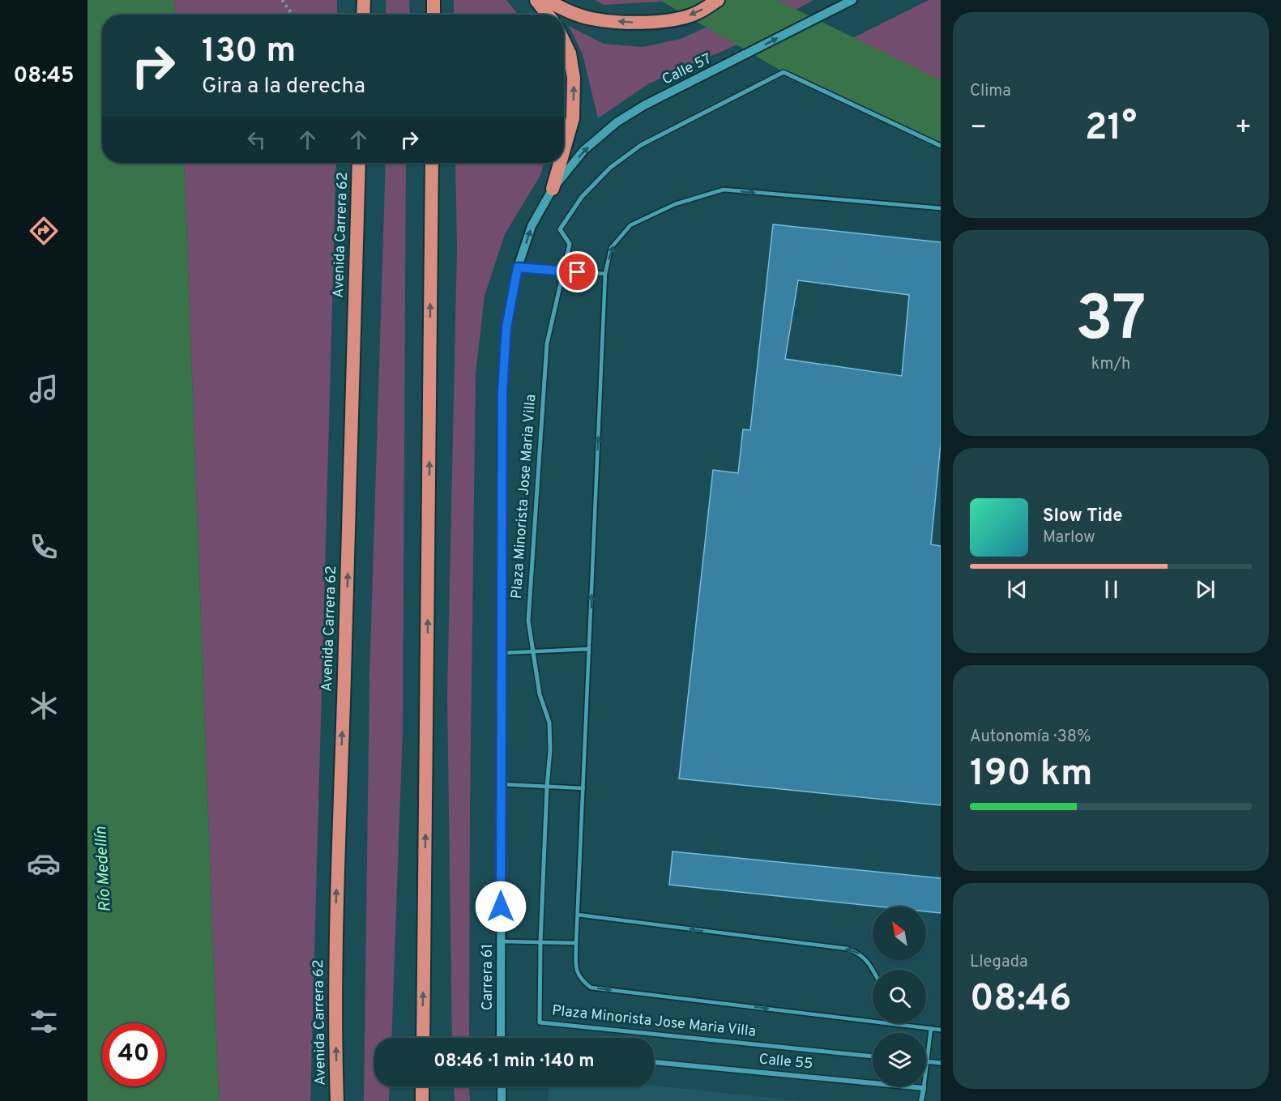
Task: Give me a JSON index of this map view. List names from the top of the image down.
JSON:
{
  "streets": {
    "highway": ["Avenida Carrera 62"],
    "street": [
      "Calle 57",
      "Plaza Minorista Jose Maria Villa",
      "Carrera 61",
      "Calle 55"
    ]
  },
  "crossings": [
    ["Calle 57", "Carrera 61"]
  ],
  "one_way": ["Calle 57"],
  "water": ["Río Medellín"],
  "north": "top left",
  "page": {
    "tabs": "08:45",
    "tile": [
      "Clima",
      ["37", "km/h"],
      ["Autonomía · 38%", "190 km"],
      ["Llegada", "08:46"]
    ],
    "turn": ["130 m", "Gira a la derecha"],
    "heat": ["−", "21°", "+"],
    "song": ["Slow Tide", "Marlow"],
    "limit": "40",
    "trip": "08:46 · 1 min · 140 m"
  }
}
